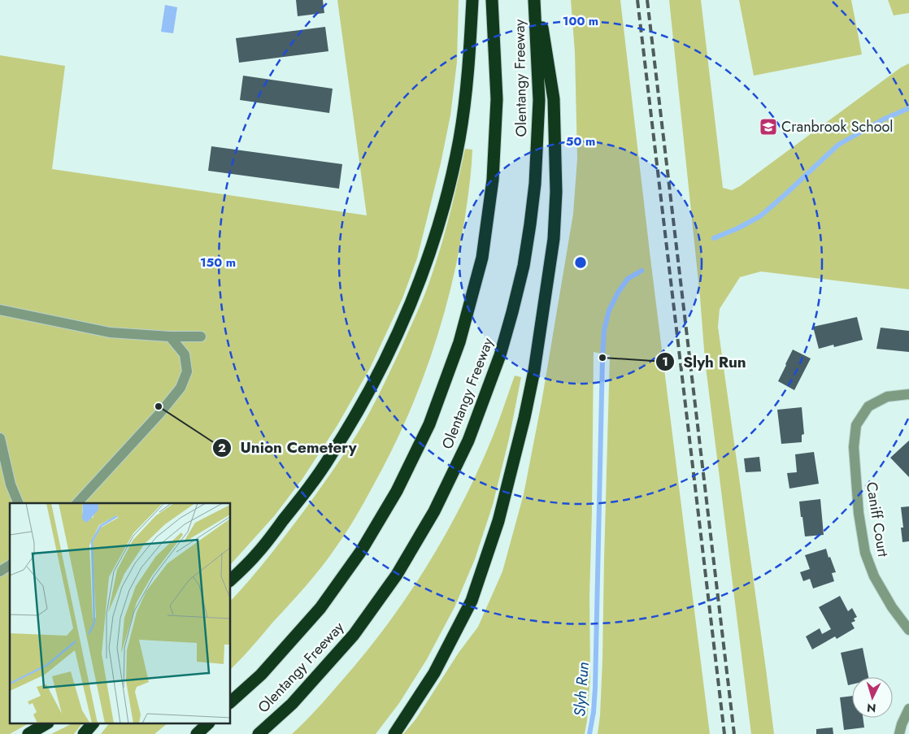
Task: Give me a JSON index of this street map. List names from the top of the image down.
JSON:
{
  "streets": {
    "highway": ["Olentangy Freeway"],
    "street": ["Caniff Court"]
  },
  "water": ["Slyh Run"],
  "places": {
    "school or university": ["Cranbrook School"],
    "other": ["Slyh Run", "Union Cemetery"]
  },
  "north": "bottom",
  "rings": ["100 m", "50 m", "150 m"]
}
